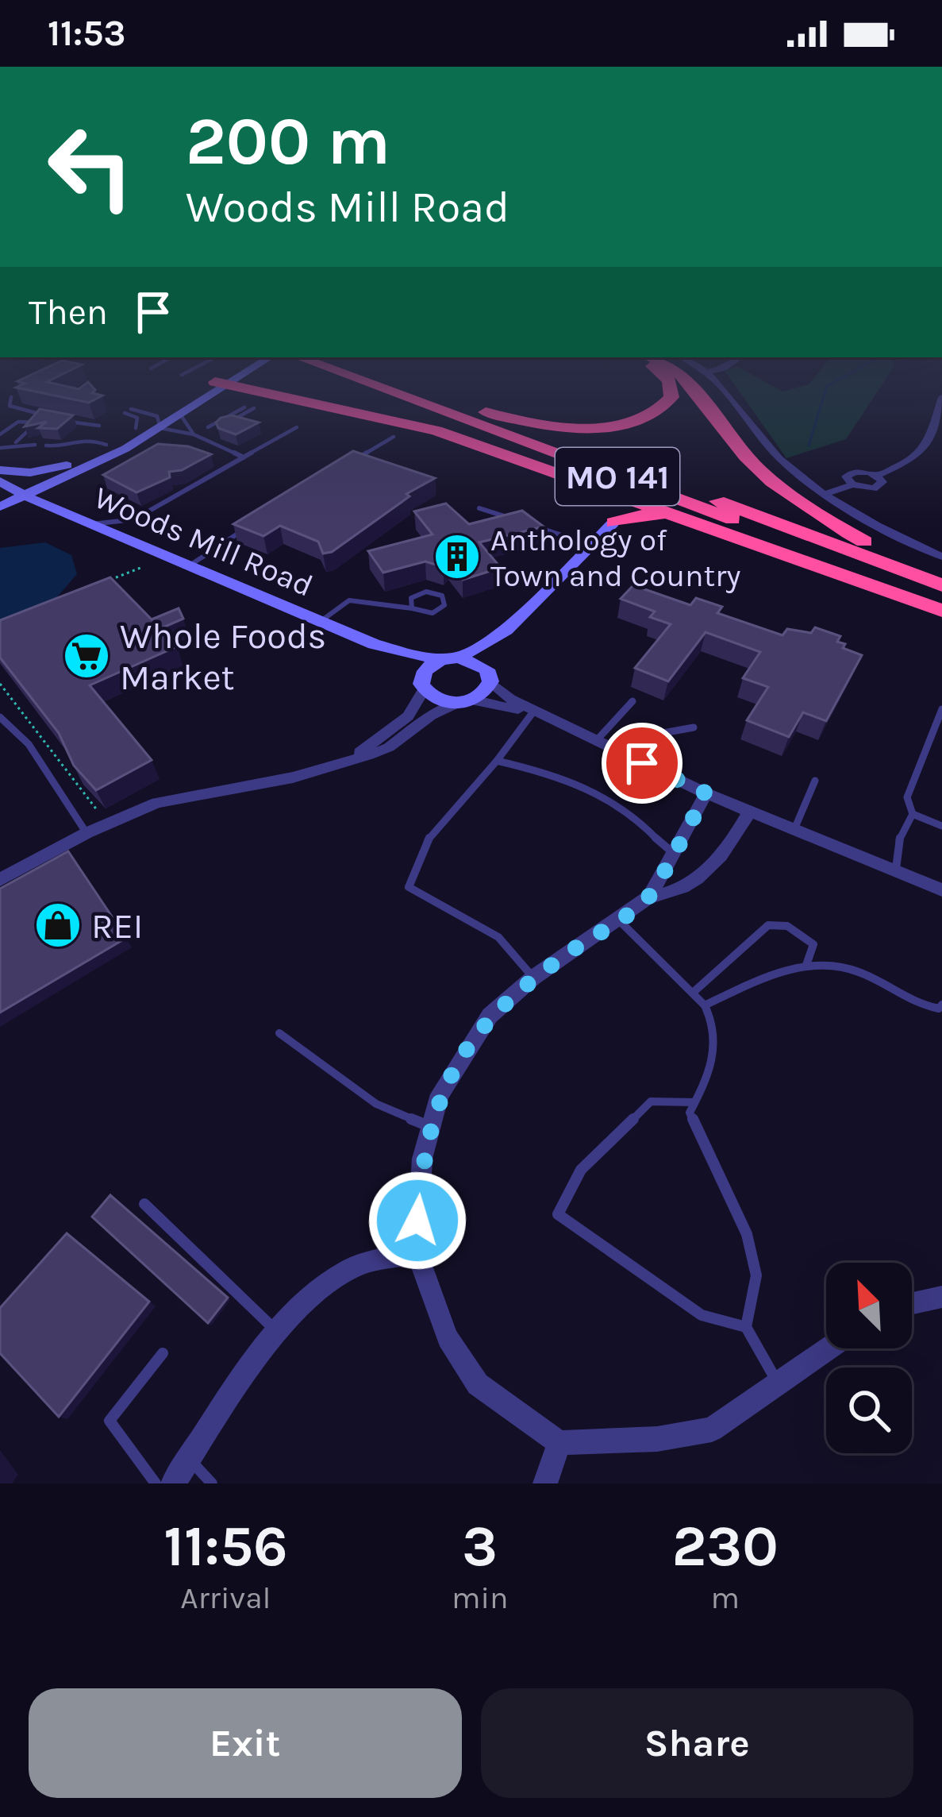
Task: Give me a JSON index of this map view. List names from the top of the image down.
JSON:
{
  "streets": {
    "highway": ["MO 141"],
    "street": ["Woods Mill Road"]
  },
  "places": {
    "building": ["Anthology of Town and Country"],
    "supermarket": ["Whole Foods Market"],
    "shop": ["REI"]
  },
  "north": "top left",
  "page": {
    "status": "11:53",
    "turn": ["200 m", "Woods Mill Road"],
    "then": "Then",
    "eta": [
      "11:56",
      "Arrival",
      "3",
      "min",
      "230",
      "m"
    ],
    "buttons": ["Exit", "Share"]
  }
}
